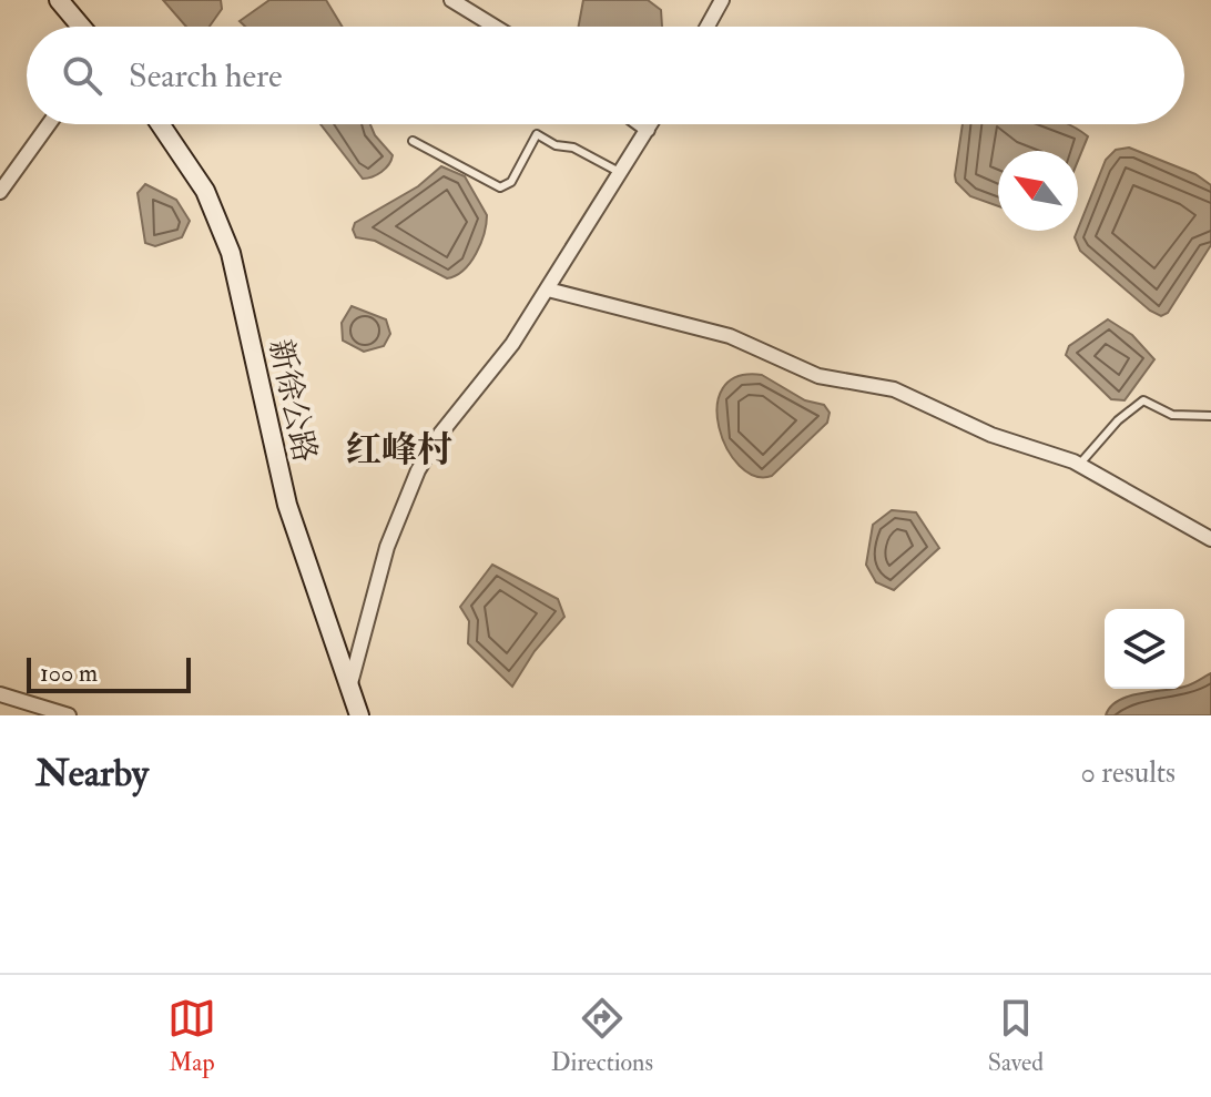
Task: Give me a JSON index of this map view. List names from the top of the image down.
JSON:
{
  "streets": {
    "main road": ["新徐公路"]
  },
  "districts": ["红峰村"],
  "scale_bar": "100 m",
  "north": "top left",
  "page": {
    "search": "Search here",
    "scale": "100 m",
    "heading": ["Nearby", "0 results"],
    "nav": ["Map", "Directions", "Saved"]
  }
}
